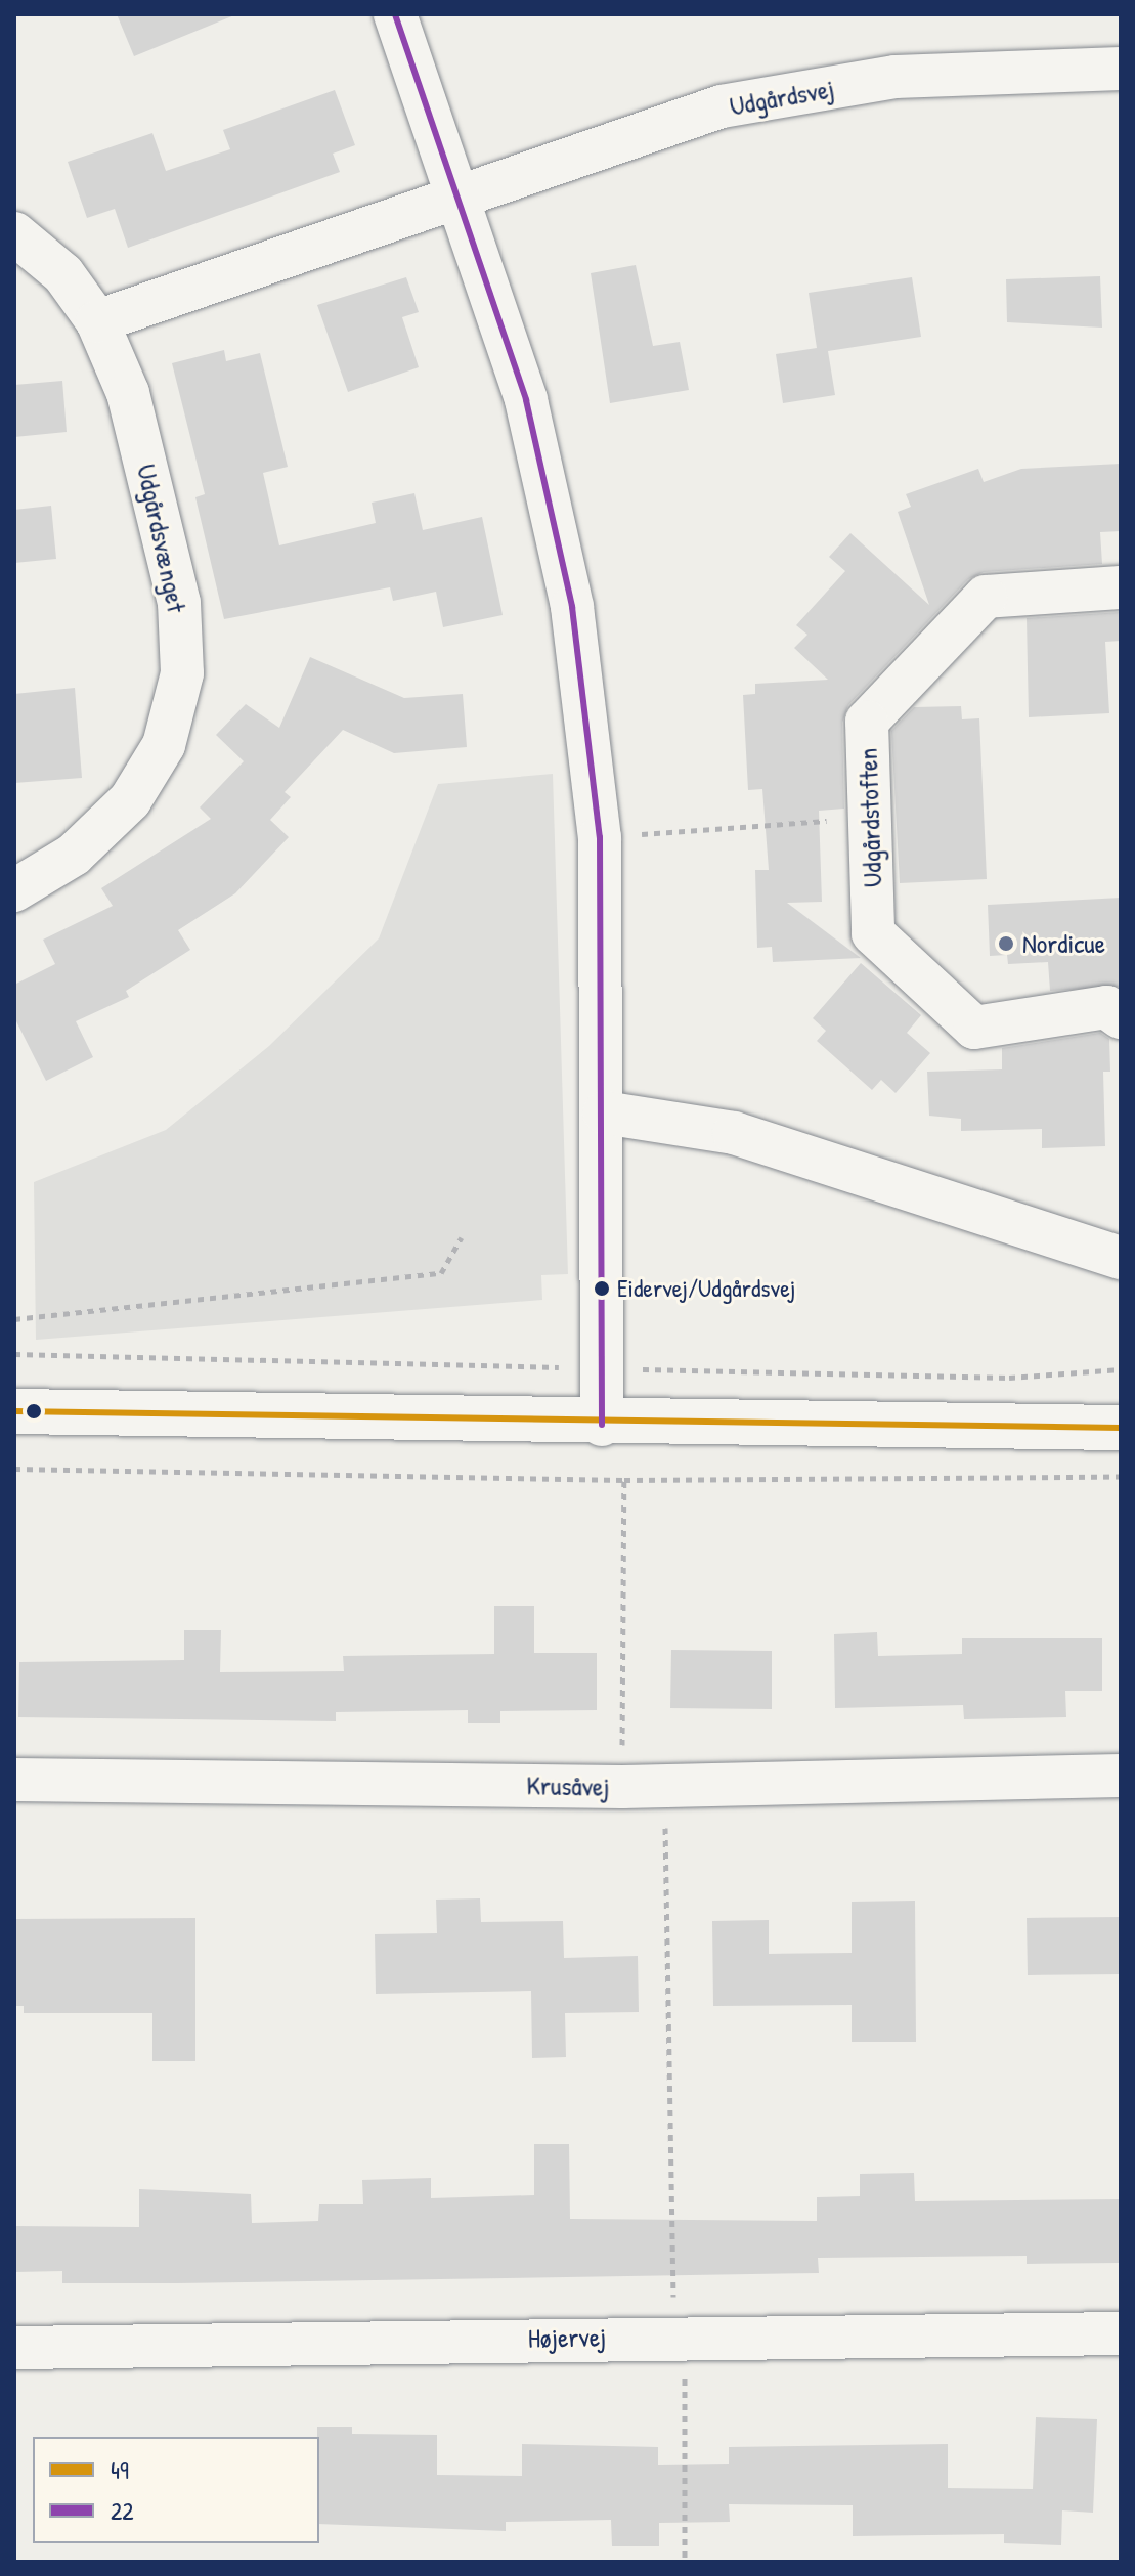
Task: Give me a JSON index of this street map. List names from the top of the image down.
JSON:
{
  "streets": {
    "street": [
      "Udgårdsvej",
      "Udgårdsvænget",
      "Udgårdstoften",
      "Krusåvej",
      "Højervej"
    ]
  },
  "places": ["Nordicue", "Eidervej/Udgårdsvej"],
  "lines": ["transit line 22", "transit line 49"],
  "legend": ["49", "22"]
}
